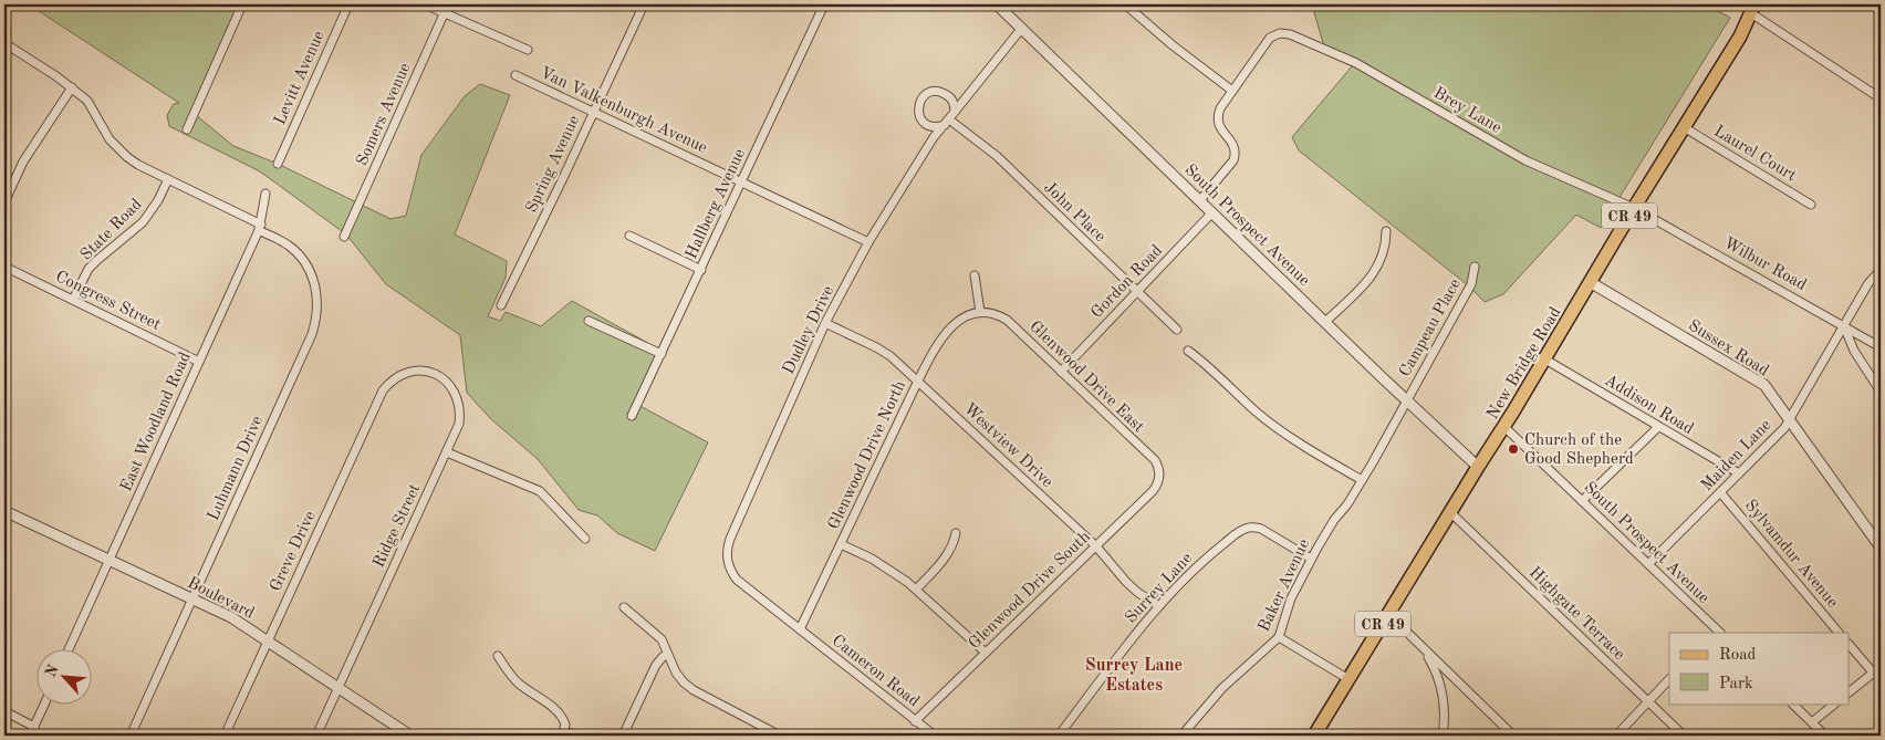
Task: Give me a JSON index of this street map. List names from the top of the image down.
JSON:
{
  "streets": {
    "main road": ["CR 49", "New Bridge Road"],
    "street": [
      "Levitt Avenue",
      "Van Valkenburgh Avenue",
      "Brey Lane",
      "Somers Avenue",
      "Laurel Court",
      "Spring Avenue",
      "Hallberg Avenue",
      "John Place",
      "South Prospect Avenue",
      "State Road",
      "Wilbur Road",
      "Gordon Road",
      "Congress Street",
      "Campeau Place",
      "Dudley Drive",
      "Sussex Road",
      "Glenwood Drive East",
      "Addison Road",
      "East Woodland Road",
      "Westview Drive",
      "Glenwood Drive North",
      "Maiden Lane",
      "Luhmann Drive",
      "Ridge Street",
      "Greve Drive",
      "Sylvamdur Avenue",
      "Baker Avenue",
      "Surrey Lane",
      "Glenwood Drive South",
      "Boulevard",
      "Highgate Terrace",
      "Cameron Road"
    ]
  },
  "crossings": [
    ["Van Valkenburgh Avenue", "Spring Avenue"],
    ["Van Valkenburgh Avenue", "Hallberg Avenue"],
    ["Van Valkenburgh Avenue", "Dudley Drive"],
    ["Brey Lane", "Wilbur Road"],
    ["Brey Lane", "New Bridge Road"],
    ["Laurel Court", "New Bridge Road"],
    ["John Place", "Gordon Road"],
    ["John Place", "Dudley Drive"],
    ["South Prospect Avenue", "Gordon Road"],
    ["South Prospect Avenue", "Campeau Place"],
    ["South Prospect Avenue", "Dudley Drive"],
    ["South Prospect Avenue", "New Bridge Road"],
    ["South Prospect Avenue", "Maiden Lane"],
    ["South Prospect Avenue", "Baker Avenue"],
    ["State Road", "Congress Street"],
    ["State Road", "Luhmann Drive"],
    ["Wilbur Road", "New Bridge Road"],
    ["Wilbur Road", "Maiden Lane"],
    ["Gordon Road", "Glenwood Drive East"],
    ["Congress Street", "East Woodland Road"],
    ["Campeau Place", "Baker Avenue"],
    ["Dudley Drive", "Westview Drive"],
    ["Dudley Drive", "Cameron Road"],
    ["Sussex Road", "New Bridge Road"],
    ["Sussex Road", "Maiden Lane"],
    ["New Bridge Road", "Addison Road"],
    ["New Bridge Road", "Highgate Terrace"],
    ["Glenwood Drive East", "Glenwood Drive North"],
    ["Glenwood Drive East", "Glenwood Drive South"],
    ["Addison Road", "Maiden Lane"],
    ["East Woodland Road", "Luhmann Drive"],
    ["East Woodland Road", "Boulevard"],
    ["Westview Drive", "Glenwood Drive North"],
    ["Westview Drive", "Surrey Lane"],
    ["Westview Drive", "Glenwood Drive South"],
    ["Glenwood Drive North", "Cameron Road"],
    ["Maiden Lane", "Sylvamdur Avenue"],
    ["Luhmann Drive", "Boulevard"],
    ["Ridge Street", "Greve Drive"],
    ["Ridge Street", "Boulevard"],
    ["Greve Drive", "Boulevard"],
    ["Baker Avenue", "Surrey Lane"],
    ["Glenwood Drive South", "Cameron Road"]
  ],
  "districts": ["Surrey Lane Estates"],
  "places": ["Church of the Good Shepherd"],
  "legend": ["Road", "Park"],
  "north": "top left"
}
